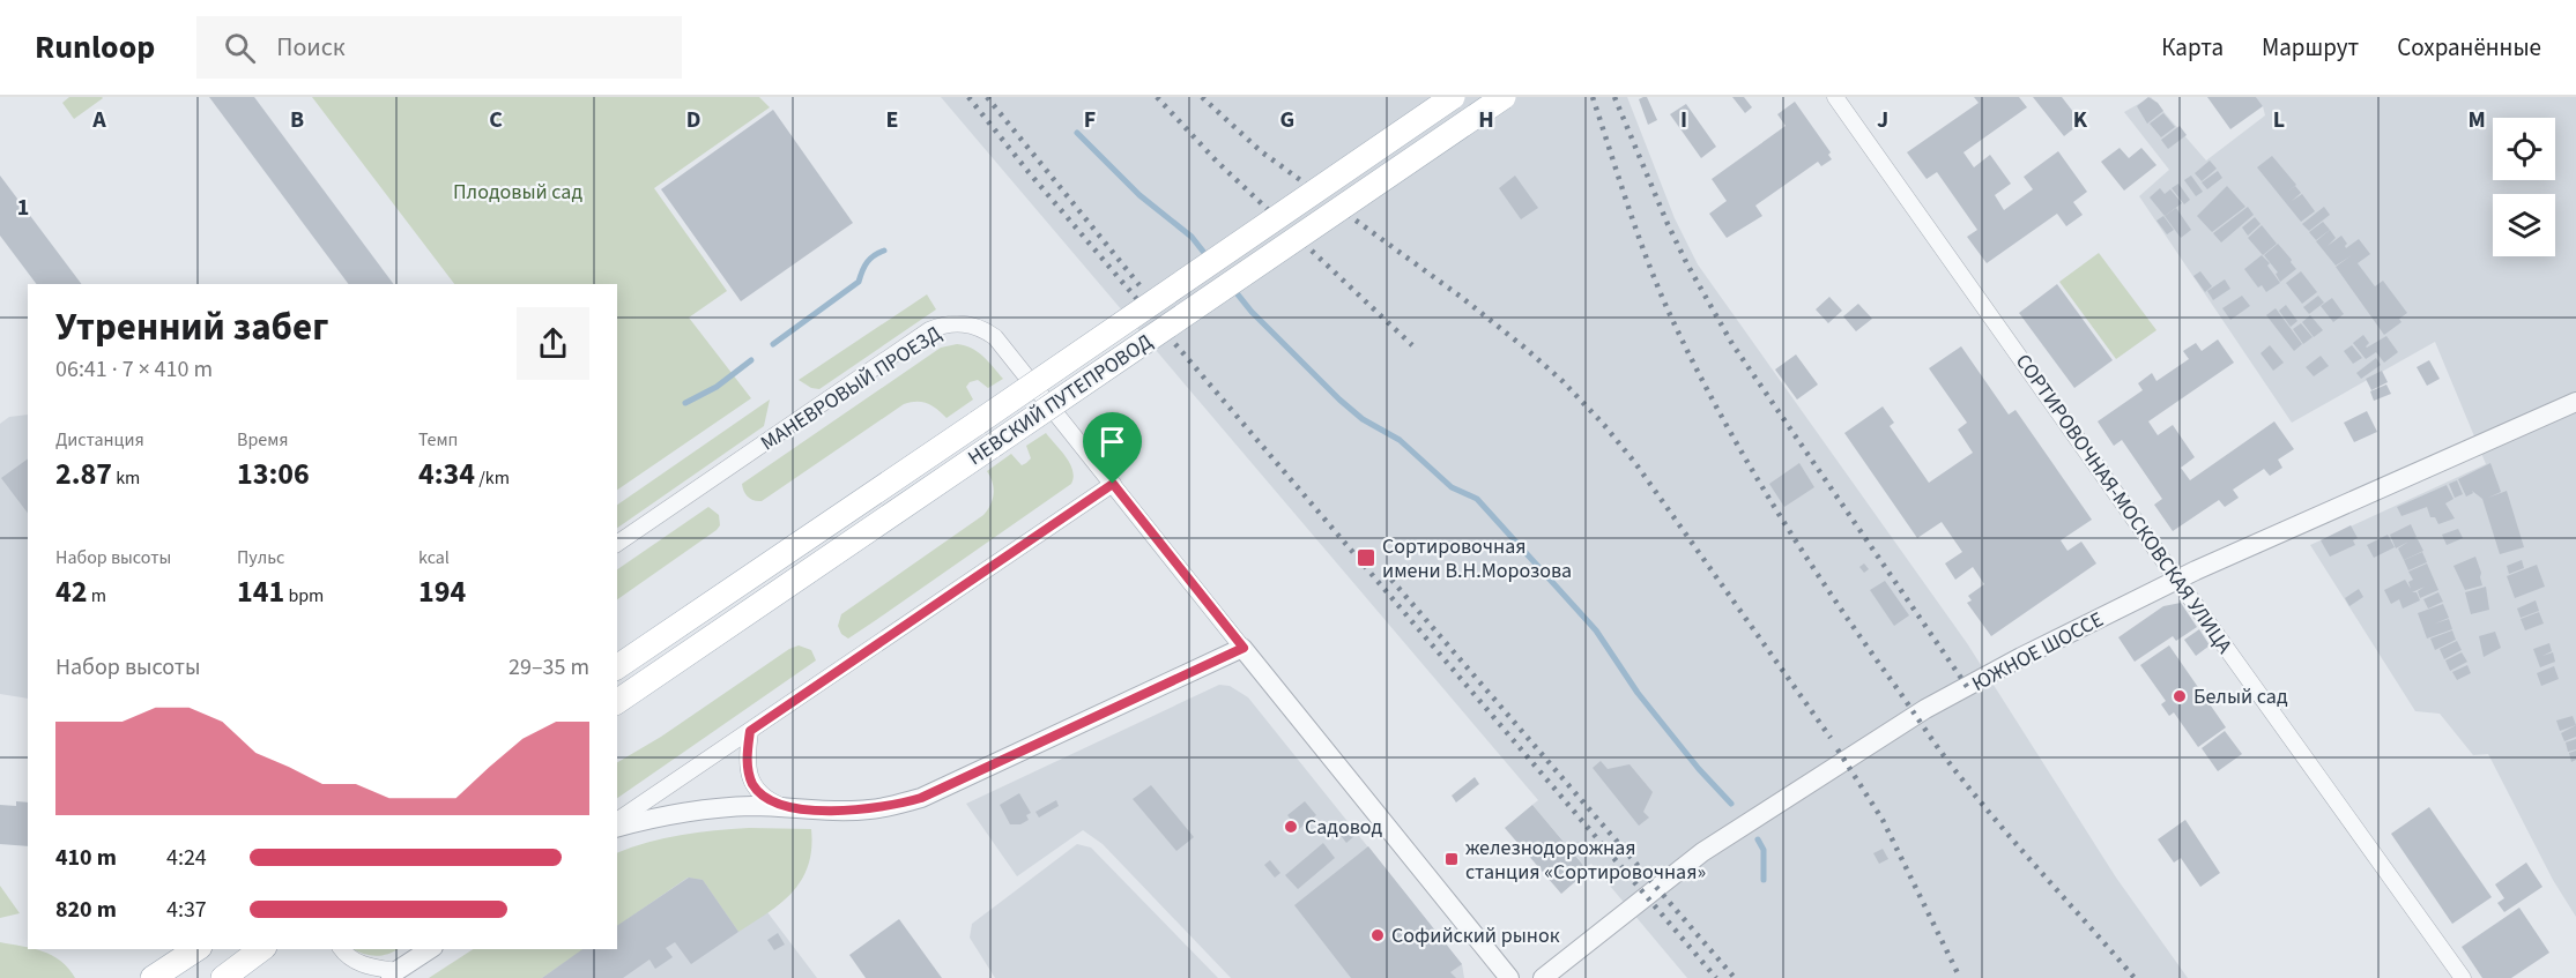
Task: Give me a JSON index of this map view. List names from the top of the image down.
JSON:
{
  "streets": {
    "main road": ["НЕВСКИЙ ПУТЕПРОВОД"],
    "street": ["МАНЕВРОВЫЙ ПРОЕЗД", "СОРТИРОВОЧНАЯ-МОСКОВСКАЯ УЛИЦА", "ЮЖНОЕ ШОССЕ"]
  },
  "crossings": [
    ["СОРТИРОВОЧНАЯ-МОСКОВСКАЯ УЛИЦА", "ЮЖНОЕ ШОССЕ"]
  ],
  "parks": ["Плодовый сад"],
  "places": {
    "transit": ["Сортировочная имени В.Н.Морозова", "железнодорожная станция «Сортировочная»"],
    "other": ["Белый сад", "Садовод", "Софийский рынок"]
  },
  "page": {
    "header": "Runloop",
    "search": "Поиск",
    "nav": ["Карта", "Маршрут", "Сохранённые"],
    "heading": ["Утренний забег", "06:41 · 7 × 410 m"],
    "stats": [
      ["Дистанция", "2.87 km"],
      ["Время", "13:06"],
      ["Темп", "4:34 /km"],
      ["Набор высоты", "42 m"],
      ["Пульс", "141 bpm"],
      ["kcal", "194"]
    ],
    "chart": ["Набор высоты", "29–35 m"],
    "list": [
      {
        "name": "410 m",
        "note": "4:24"
      },
      {
        "name": "820 m",
        "note": "4:37"
      }
    ]
  },
  "grid": {
    "columns": [
      "A",
      "B",
      "C",
      "D",
      "E",
      "F",
      "G",
      "H",
      "I",
      "J",
      "K",
      "L",
      "M"
    ],
    "rows": ["1"]
  }
}
